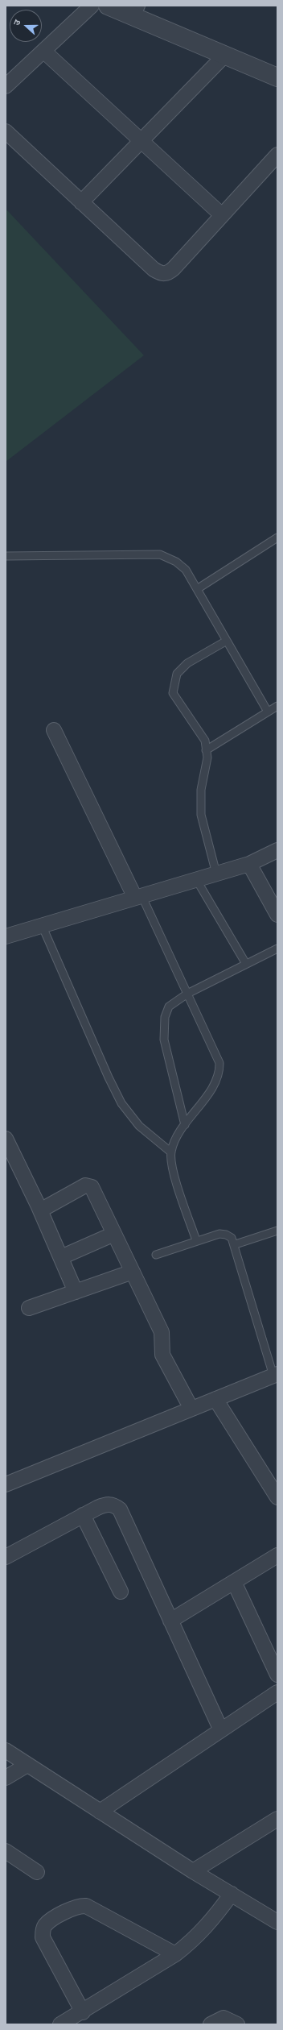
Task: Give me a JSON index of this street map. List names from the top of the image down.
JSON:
{
  "north": "left"
}
